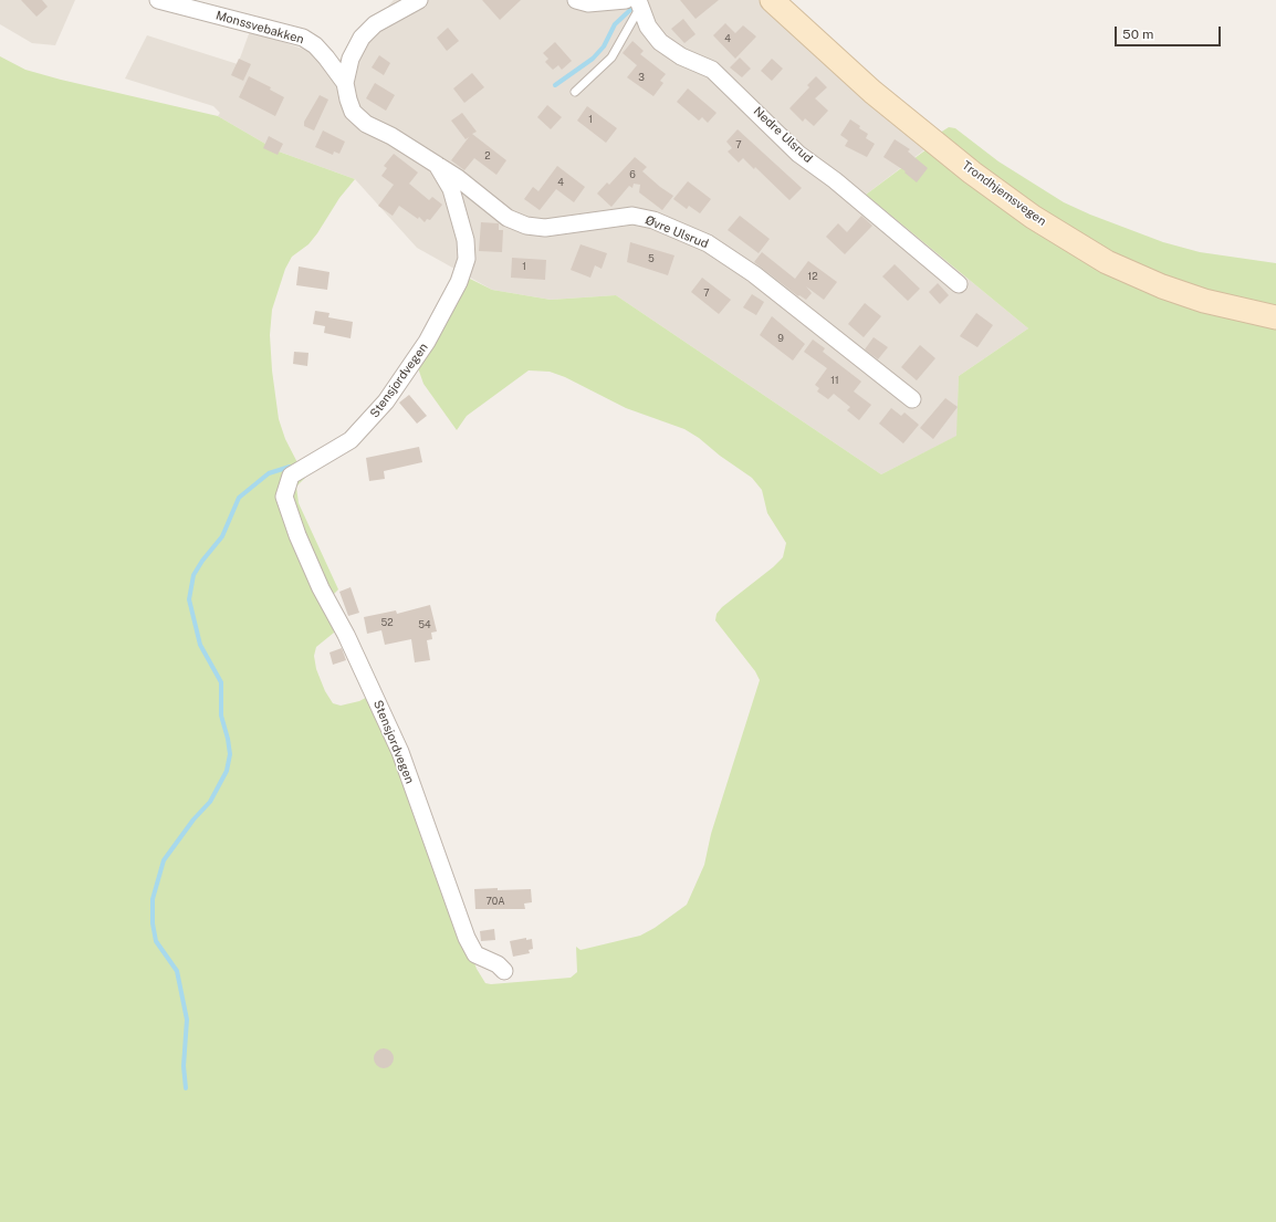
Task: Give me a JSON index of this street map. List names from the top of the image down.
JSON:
{
  "streets": {
    "main road": ["Trondhjemsvegen"],
    "street": [
      "Monssvebakken",
      "Nedre Ulsrud",
      "Øvre Ulsrud",
      "Stensjordvegen"
    ]
  },
  "crossings": [
    ["Monssvebakken", "Stensjordvegen"],
    ["Øvre Ulsrud", "Stensjordvegen"]
  ],
  "house_numbers": [
    "4",
    "3",
    "1",
    "7",
    "2",
    "6",
    "4",
    "5",
    "1",
    "12",
    "7",
    "9",
    "11",
    "52",
    "54",
    "70A"
  ],
  "scale_bar": "50 m"
}
